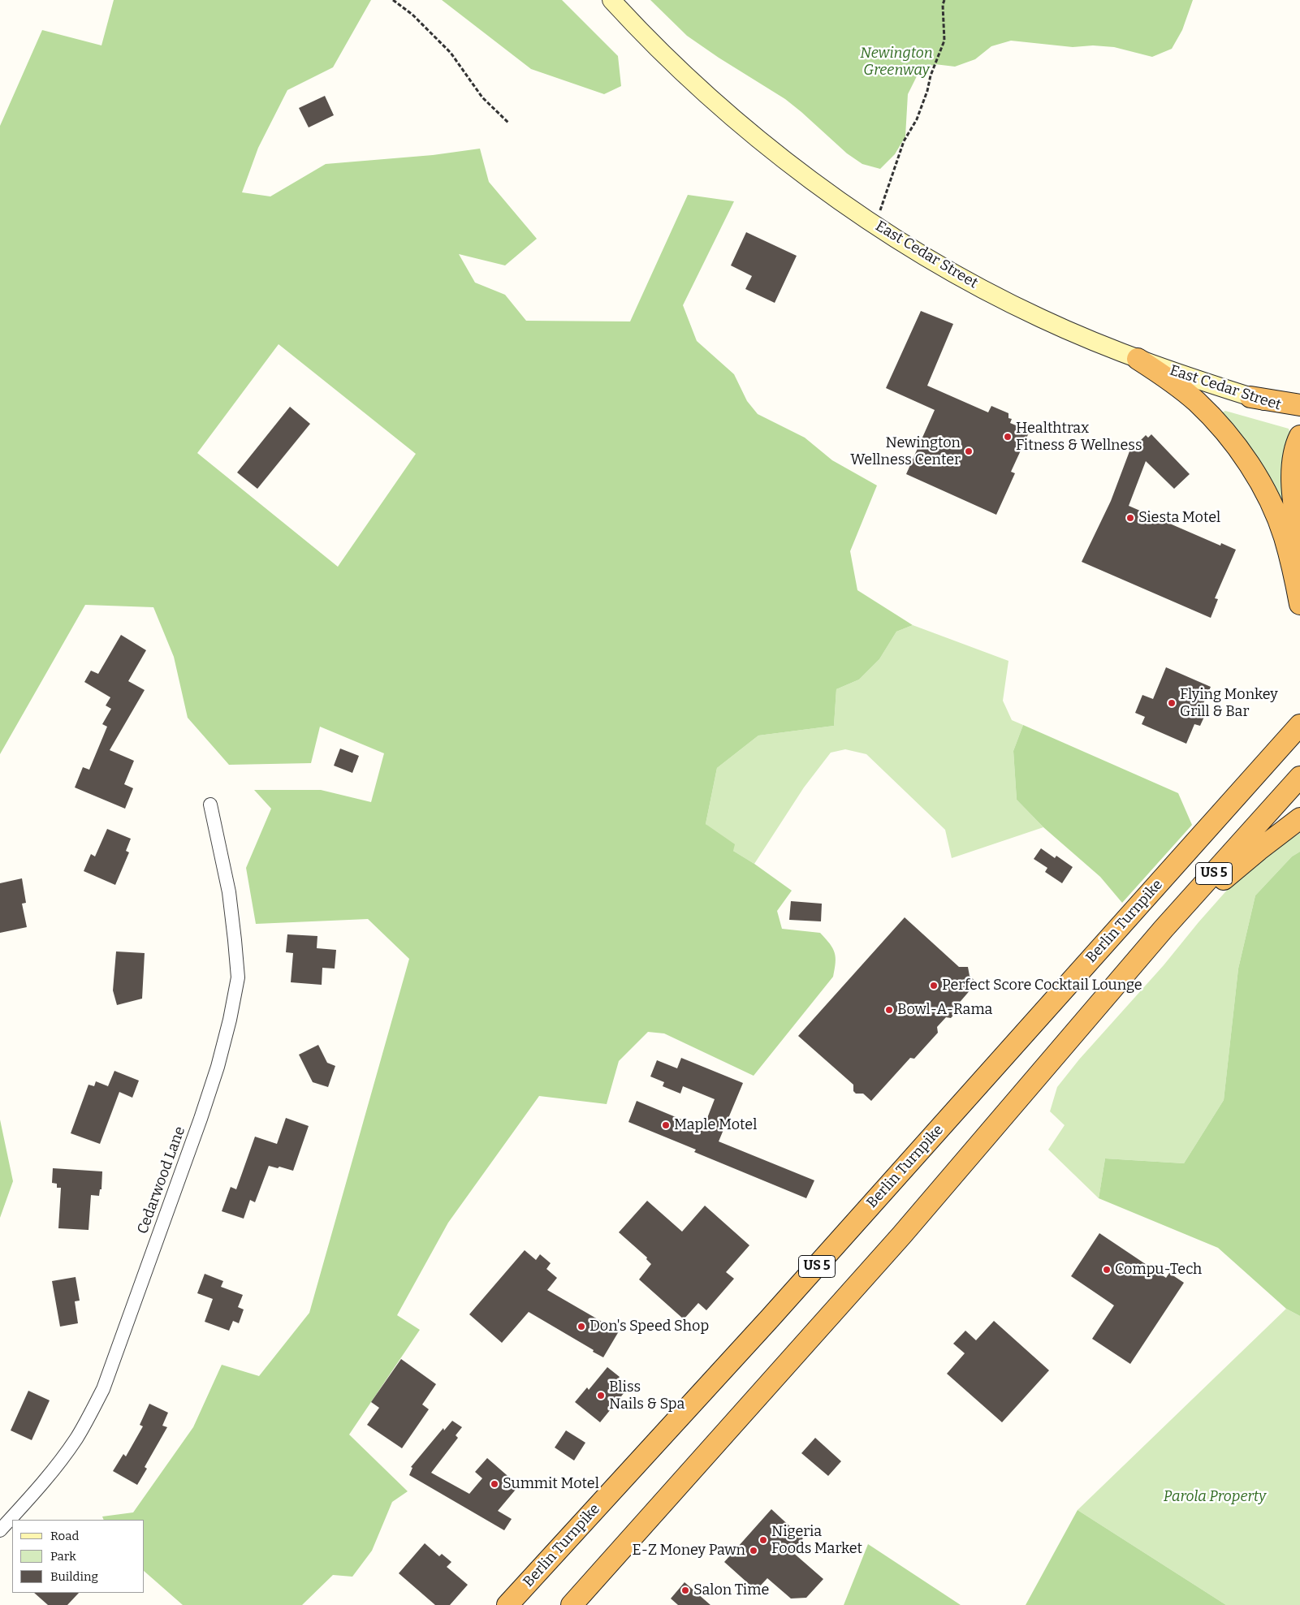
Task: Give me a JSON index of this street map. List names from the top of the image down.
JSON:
{
  "streets": {
    "highway": ["US 5", "Berlin Turnpike"],
    "main road": ["East Cedar Street"],
    "street": ["Cedarwood Lane"]
  },
  "parks": ["Newington Greenway", "Parola Property"],
  "places": [
    "Healthtrax Fitness & Wellness",
    "Newington Wellness Center",
    "Siesta Motel",
    "Flying Monkey Grill & Bar",
    "Perfect Score Cocktail Lounge",
    "Bowl-A-Rama",
    "Maple Motel",
    "Compu-Tech",
    "Don's Speed Shop",
    "Bliss Nails & Spa",
    "Summit Motel",
    "Nigeria Foods Market",
    "E-Z Money Pawn",
    "Salon Time"
  ],
  "legend": ["Road", "Park", "Building"]
}
